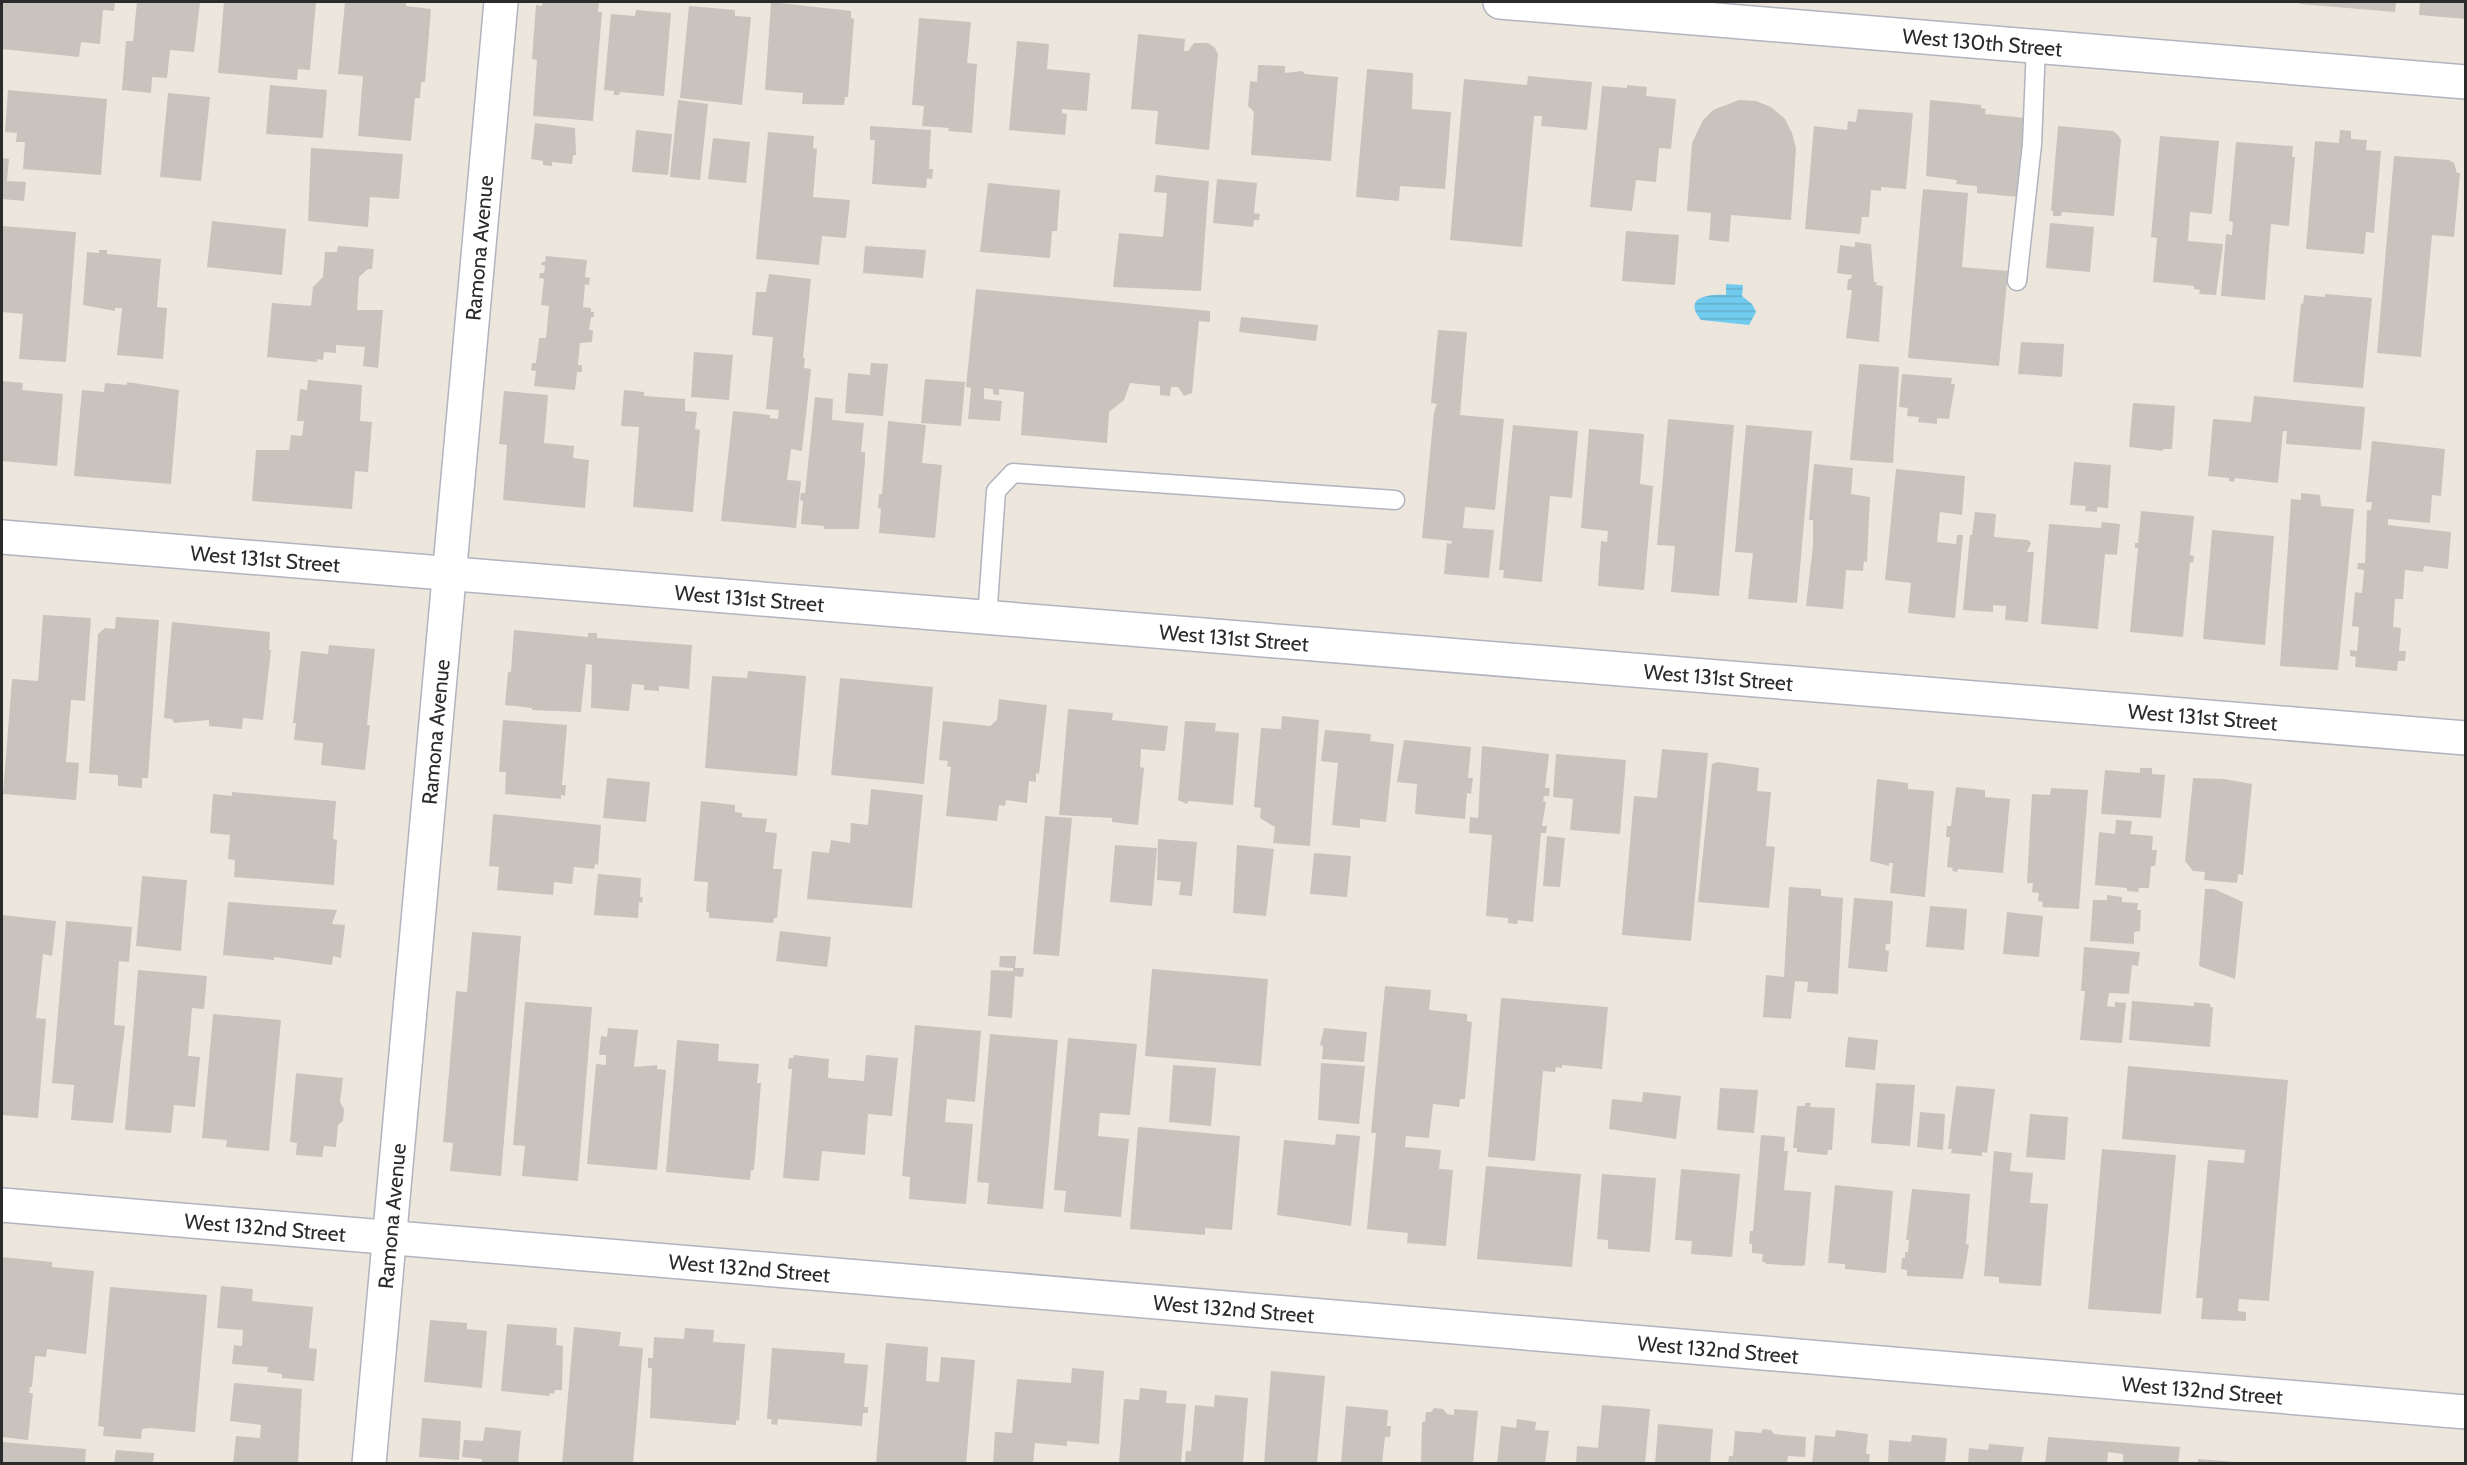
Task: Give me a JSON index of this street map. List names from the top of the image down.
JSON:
{
  "streets": {
    "street": [
      "West 130th Street",
      "Ramona Avenue",
      "West 131st Street",
      "West 132nd Street"
    ]
  },
  "crossings": [
    ["Ramona Avenue", "West 131st Street"],
    ["Ramona Avenue", "West 132nd Street"]
  ]
}
